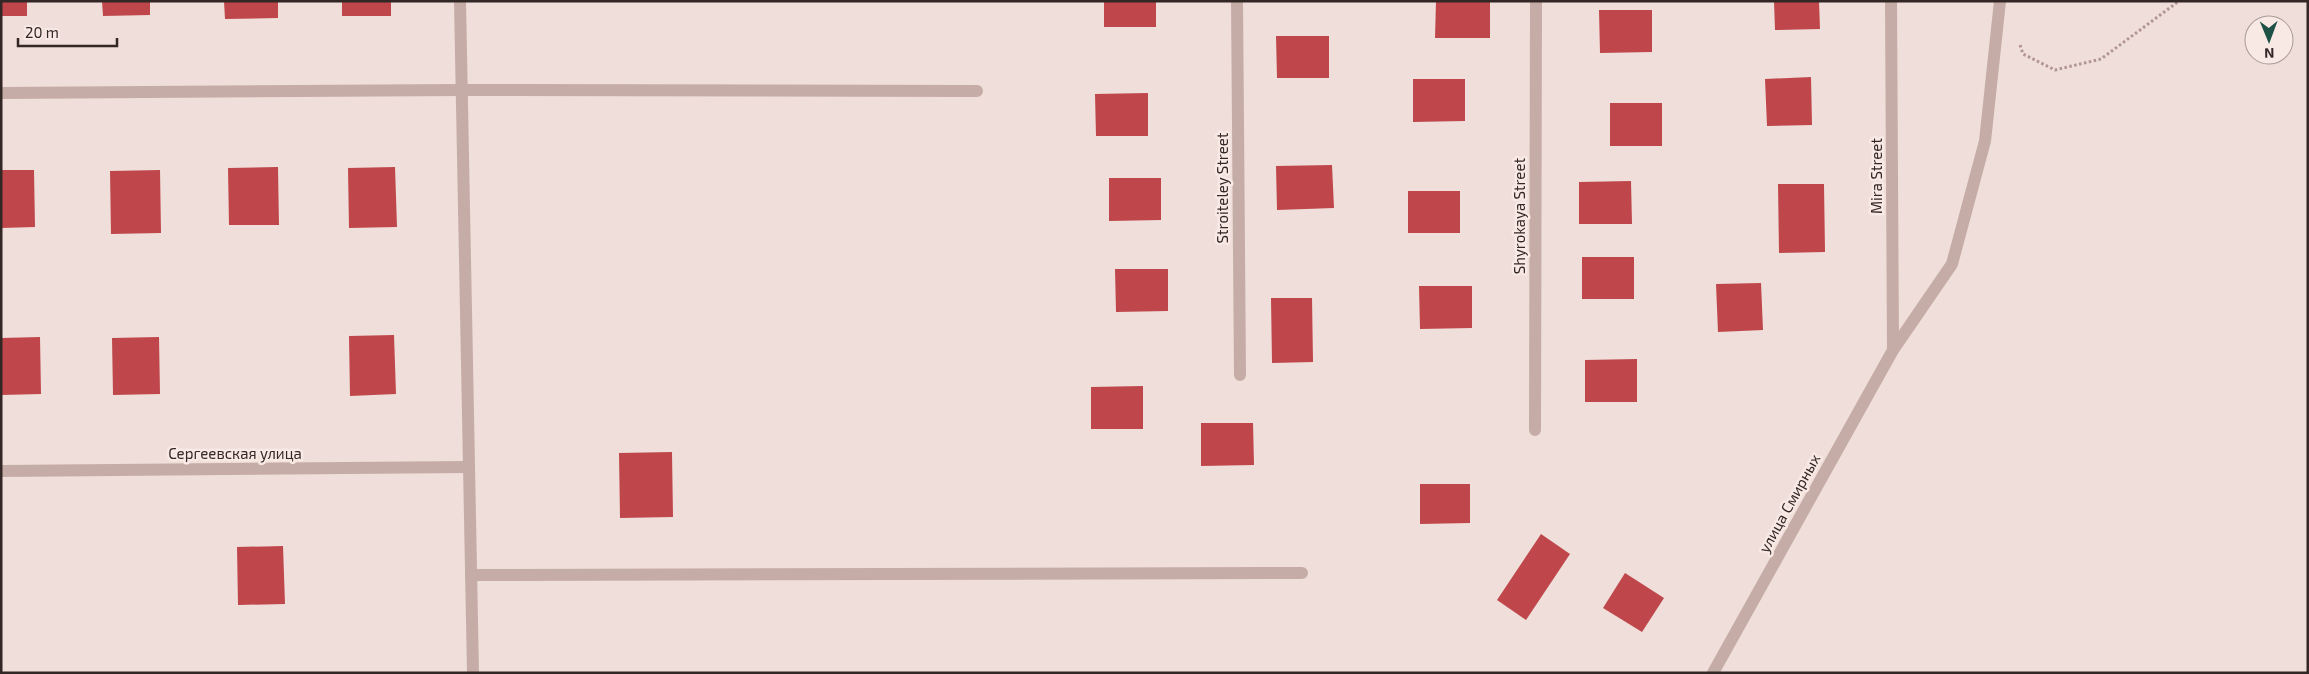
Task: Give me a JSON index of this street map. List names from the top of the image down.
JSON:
{
  "streets": {
    "street": [
      "Mira Street",
      "Stroiteley Street",
      "Shyrokaya Street",
      "Сергеевская улица",
      "улица Смирных"
    ]
  },
  "crossings": [
    ["Mira Street", "улица Смирных"]
  ],
  "scale_bar": "20 m",
  "north": "bottom"
}
